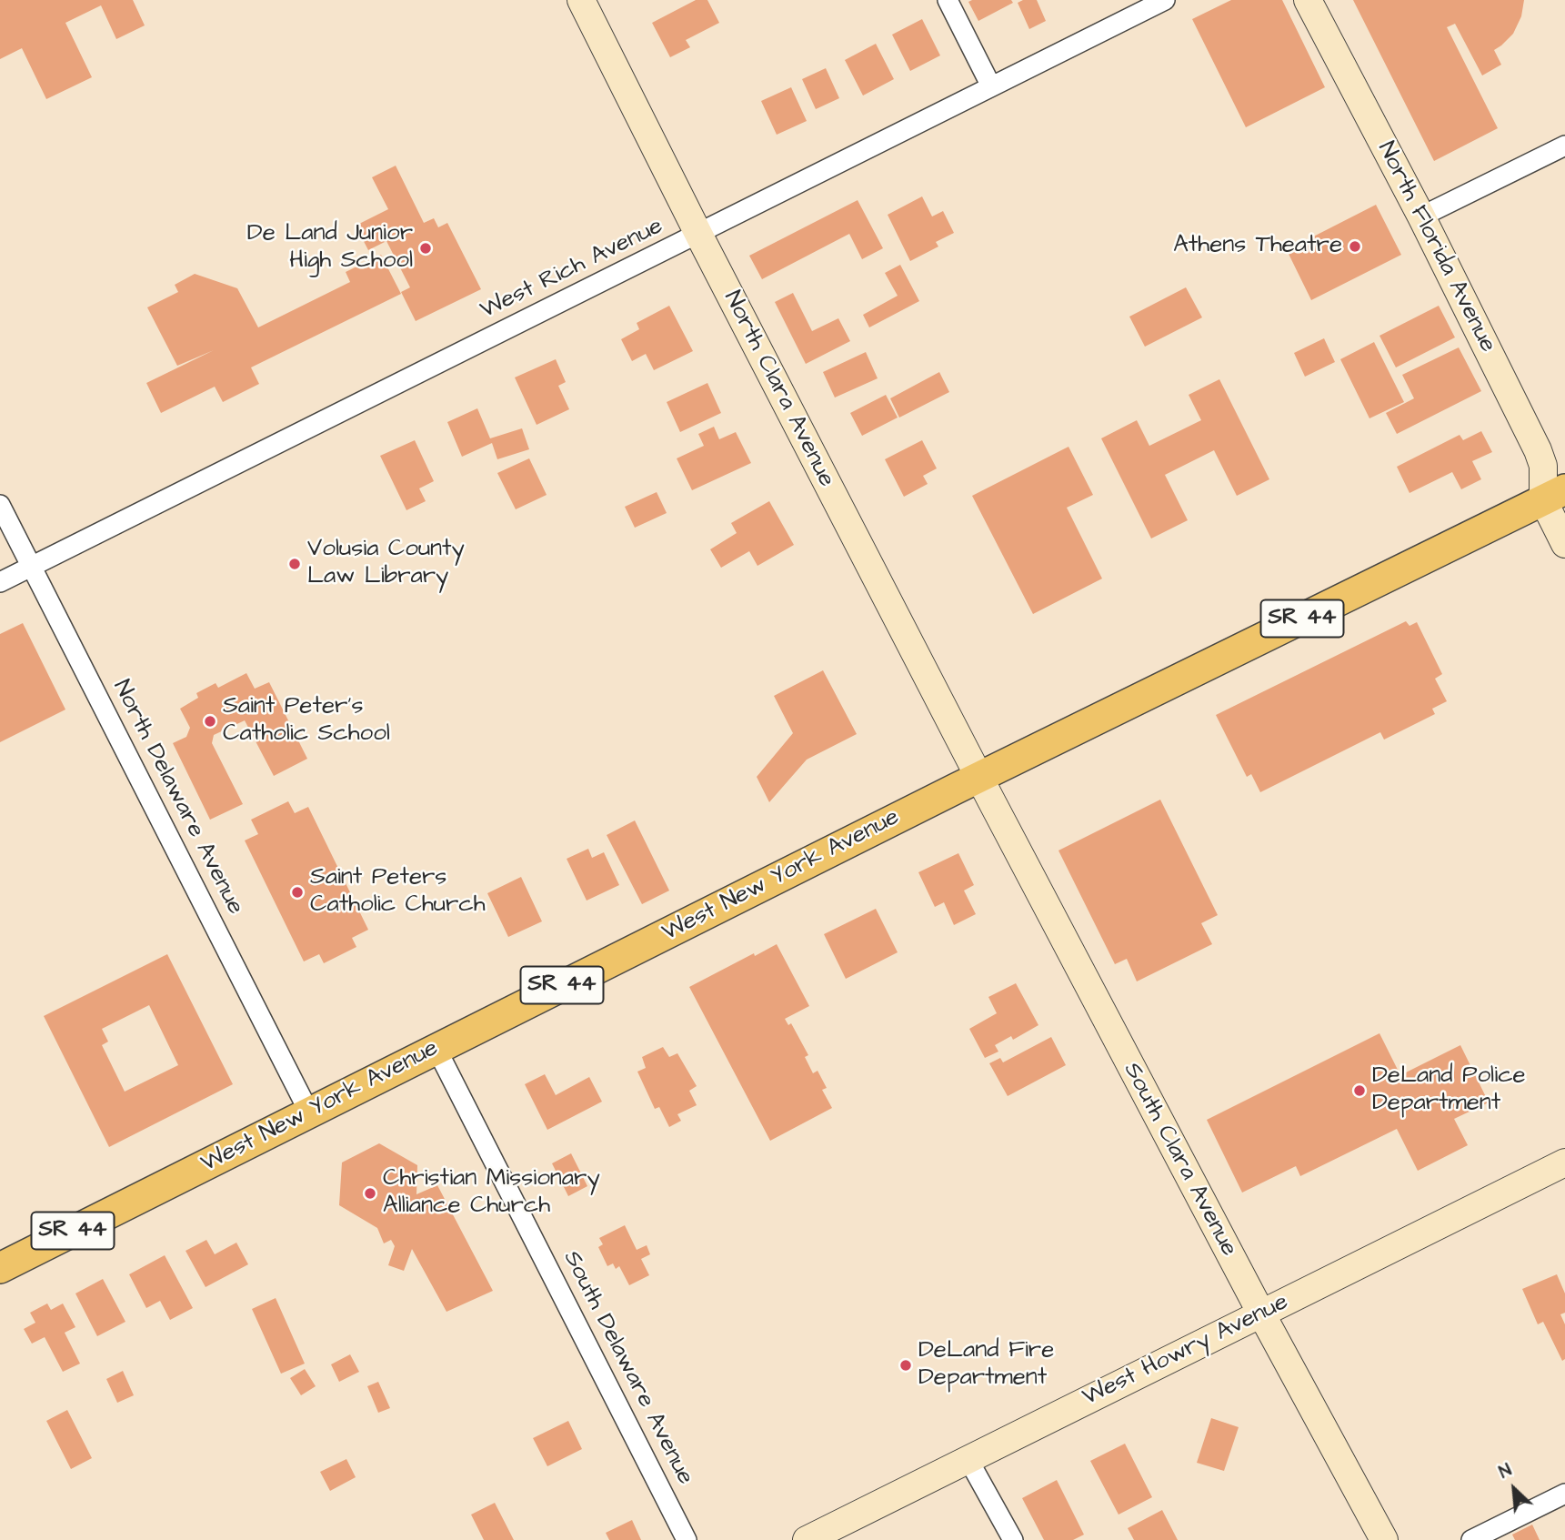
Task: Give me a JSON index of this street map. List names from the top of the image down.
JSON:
{
  "streets": {
    "main road": ["SR 44", "West New York Avenue"],
    "street": [
      "North Florida Avenue",
      "West Rich Avenue",
      "North Clara Avenue",
      "North Delaware Avenue",
      "South Clara Avenue",
      "West Howry Avenue",
      "South Delaware Avenue"
    ]
  },
  "crossings": [
    ["North Florida Avenue", "West New York Avenue"],
    ["West Rich Avenue", "North Clara Avenue"],
    ["West Rich Avenue", "North Delaware Avenue"],
    ["North Clara Avenue", "West New York Avenue"],
    ["North Clara Avenue", "South Clara Avenue"],
    ["North Delaware Avenue", "West New York Avenue"],
    ["West New York Avenue", "South Clara Avenue"],
    ["West New York Avenue", "South Delaware Avenue"],
    ["South Clara Avenue", "West Howry Avenue"]
  ],
  "places": [
    "Athens Theatre",
    "De Land Junior High School",
    "Volusia County Law Library",
    "Saint Peter's Catholic School",
    "Saint Peters Catholic Church",
    "DeLand Police Department",
    "Christian Missionary Alliance Church",
    "DeLand Fire Department"
  ],
  "north": "top left"
}
